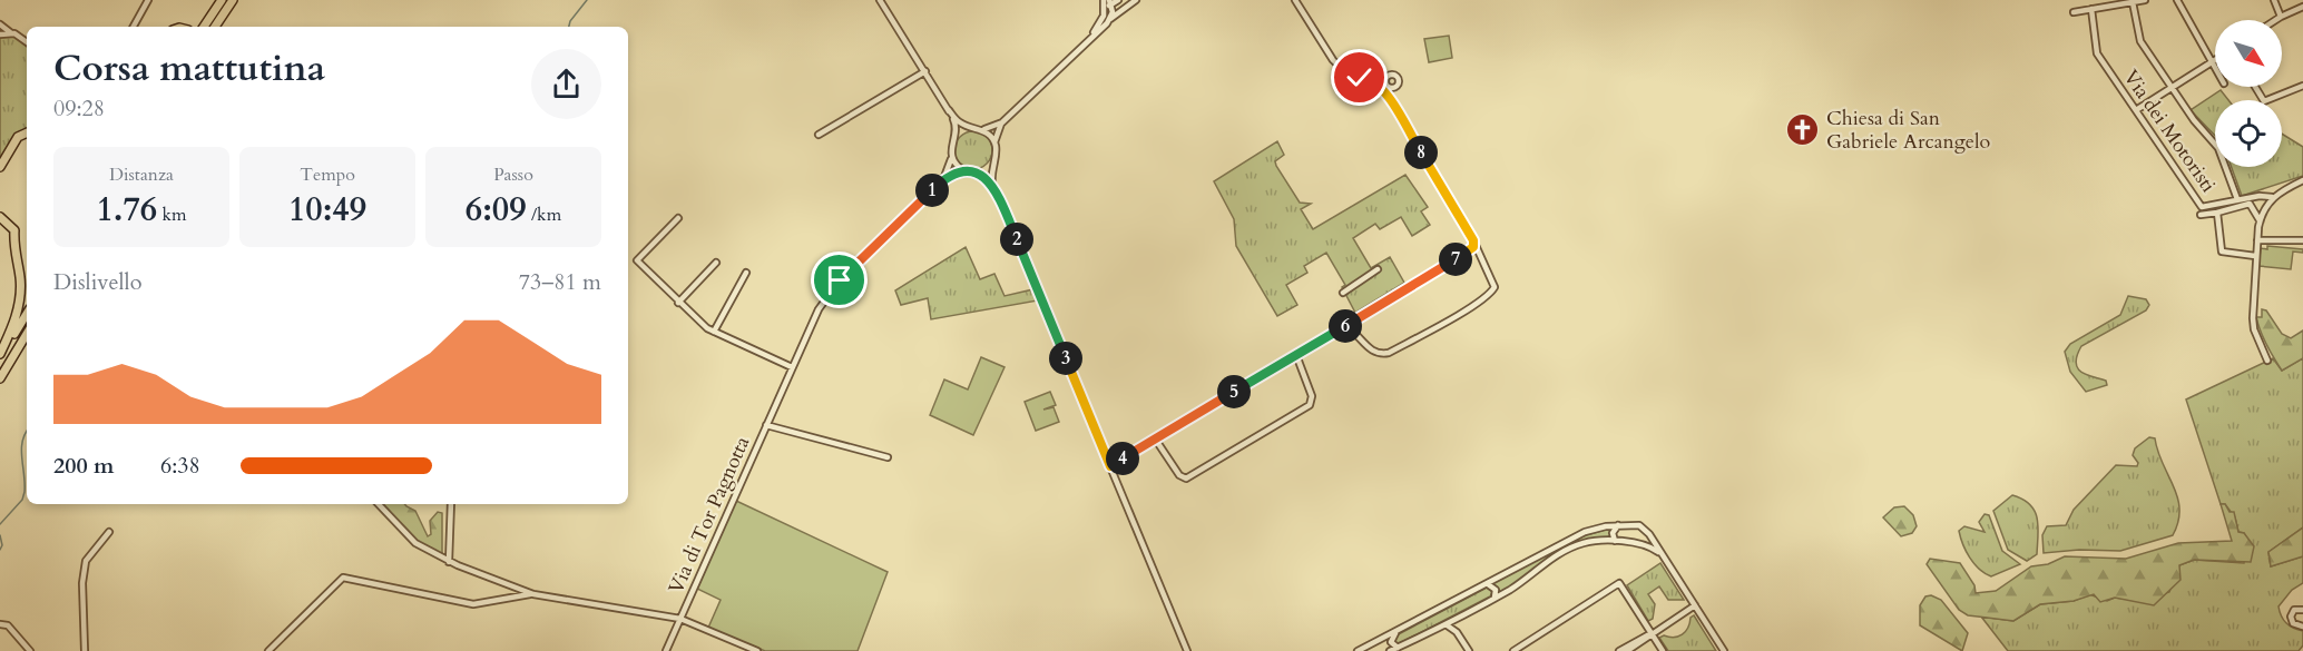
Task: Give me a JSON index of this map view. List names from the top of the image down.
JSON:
{
  "streets": {
    "street": ["Via dei Motoristi", "Via di Tor Pagnotta"]
  },
  "places": {
    "church": ["Chiesa di San Gabriele Arcangelo"]
  },
  "north": "bottom right",
  "page": {
    "heading": ["Corsa mattutina", "09:28"],
    "pins": [
      "8",
      "1",
      "2",
      "7",
      "6",
      "3",
      "5",
      "4"
    ],
    "stats": [
      ["Distanza", "1.76 km"],
      ["Tempo", "10:49"],
      ["Passo", "6:09 /km"]
    ],
    "chart": ["Dislivello", "73–81 m"],
    "list": [
      {
        "name": "200 m",
        "note": "6:38"
      }
    ]
  }
}
